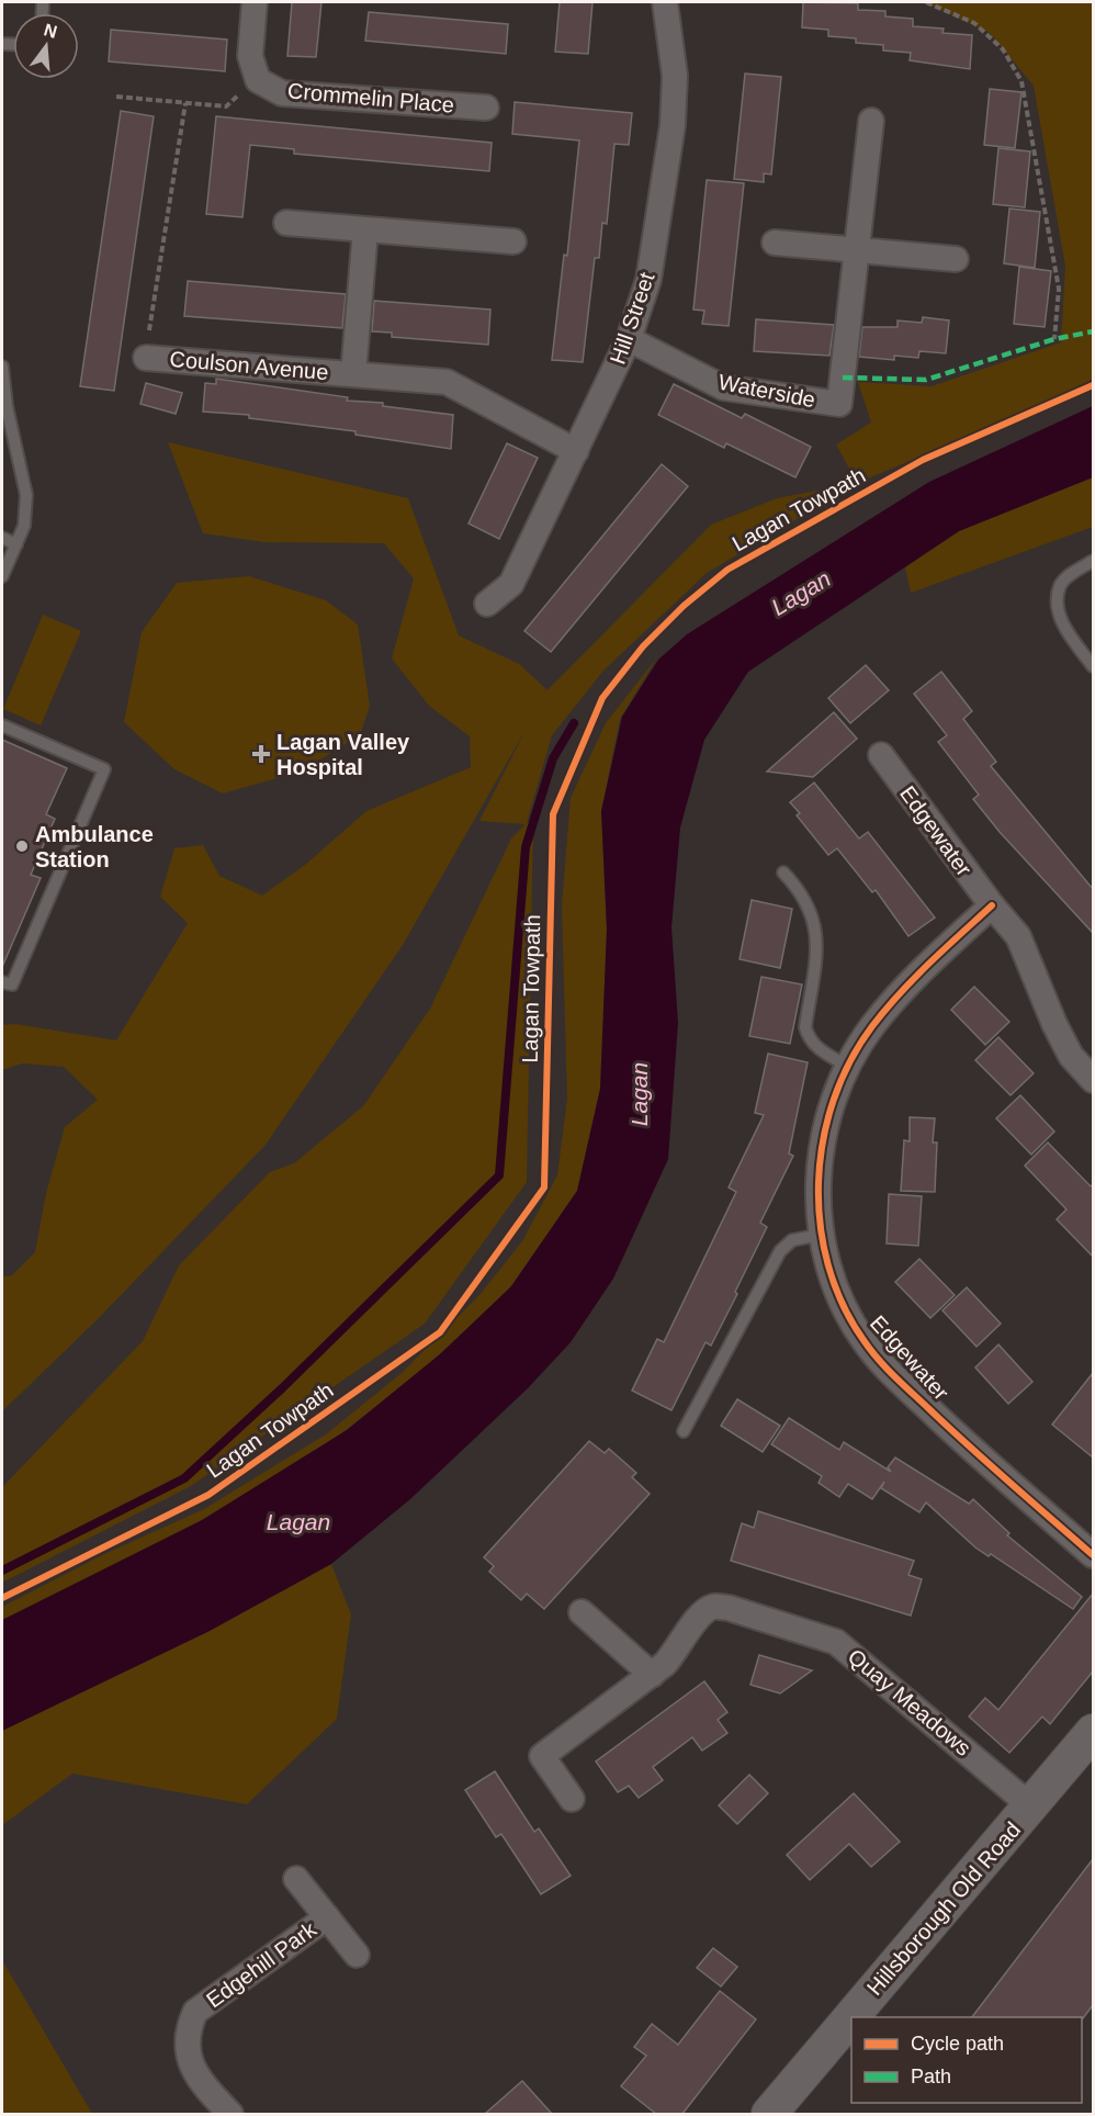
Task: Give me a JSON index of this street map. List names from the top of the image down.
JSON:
{
  "streets": {
    "street": [
      "Crommelin Place",
      "Hill Street",
      "Coulson Avenue",
      "Waterside",
      "Edgewater",
      "Quay Meadows",
      "Hillsborough Old Road",
      "Edgehill Park"
    ],
    "cycle path": ["Lagan Towpath"]
  },
  "crossings": [
    ["Hill Street", "Coulson Avenue"],
    ["Hill Street", "Waterside"],
    ["Quay Meadows", "Hillsborough Old Road"]
  ],
  "water": ["Lagan"],
  "places": {
    "health": ["Lagan Valley Hospital"],
    "other": ["Ambulance Station"]
  },
  "legend": ["Cycle path", "Path"],
  "north": "top"
}
